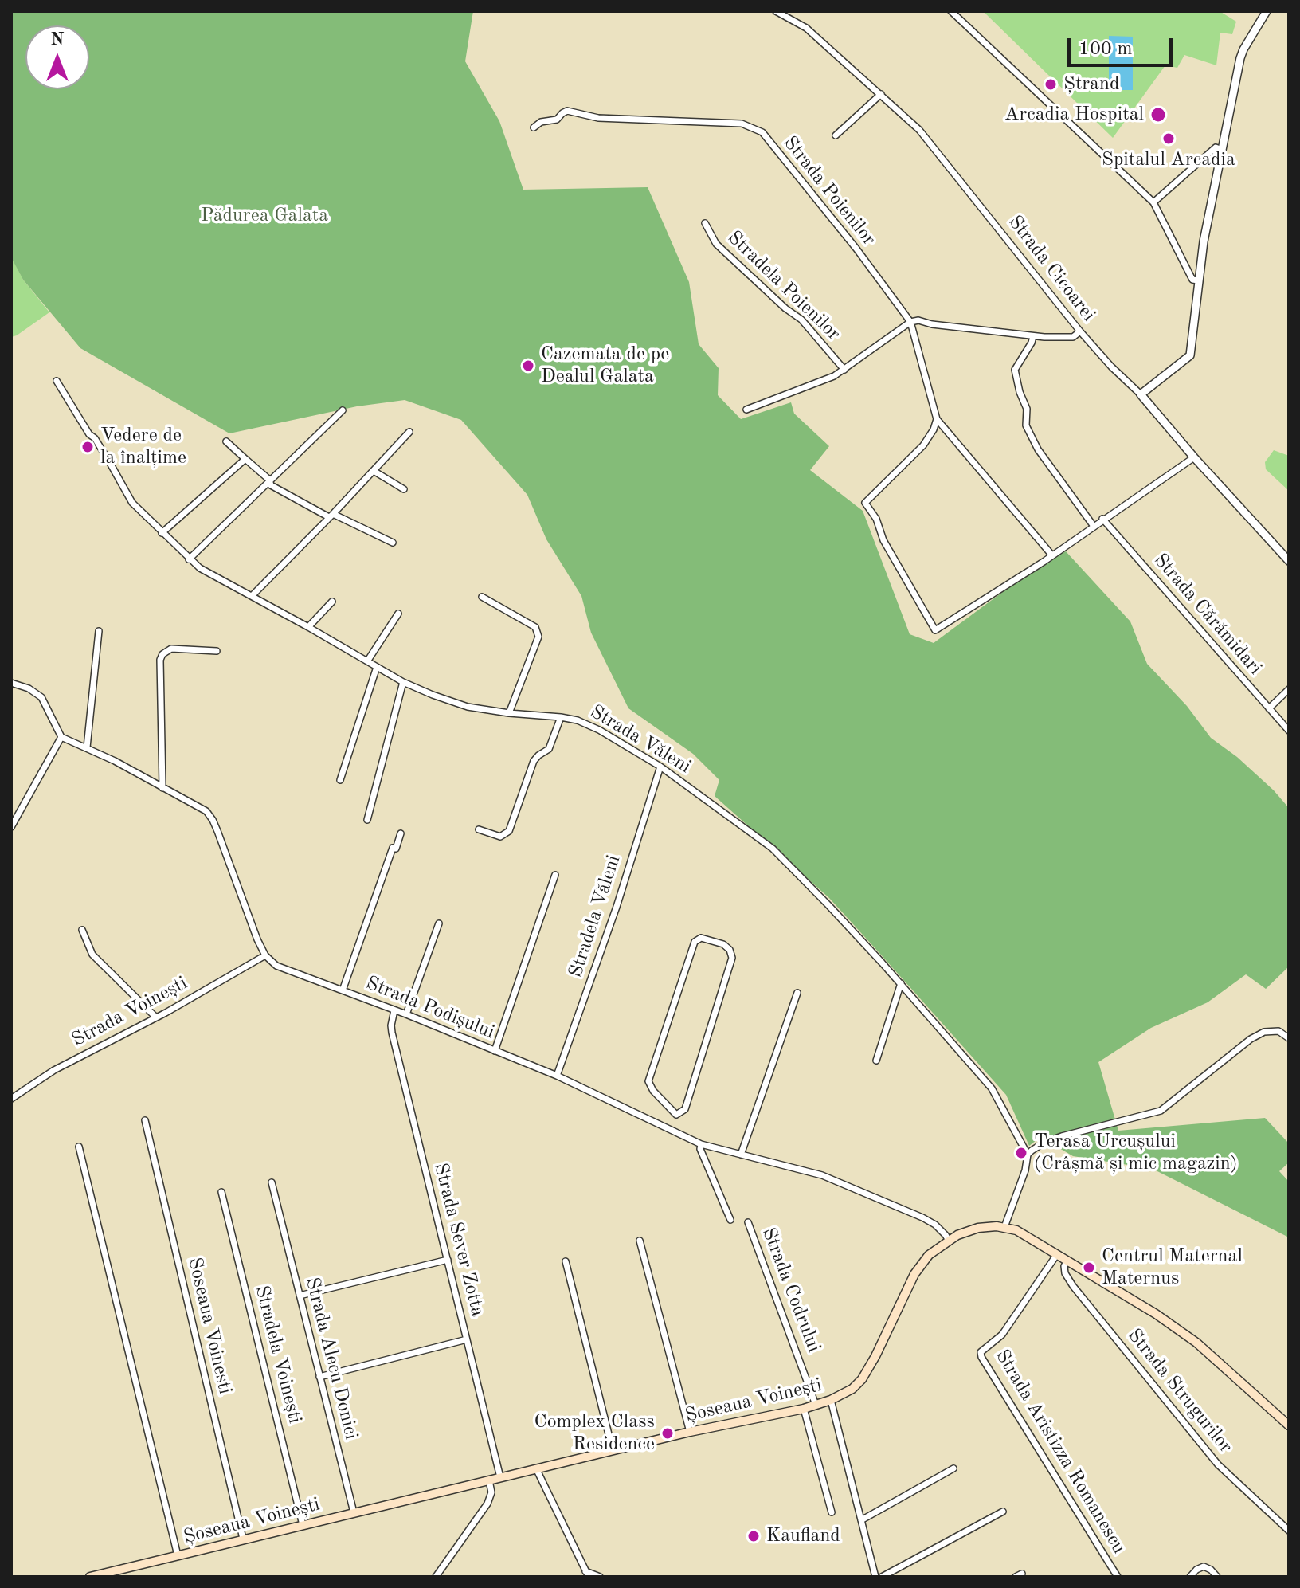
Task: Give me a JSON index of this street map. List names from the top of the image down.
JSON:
{
  "streets": {
    "main road": ["Șoseaua Voinești"],
    "street": [
      "Strada Poienilor",
      "Strada Cicoarei",
      "Stradela Poienilor",
      "Strada Cărămidari",
      "Strada Văleni",
      "Stradela Văleni",
      "Strada Podișului",
      "Strada Voinești",
      "Strada Sever Zotta",
      "Strada Codrului",
      "Soseaua Voinesti",
      "Stradela Voinești",
      "Strada Alecu Donici",
      "Strada Strugurilor",
      "Strada Aristizza Romanescu"
    ]
  },
  "crossings": [
    ["Strada Poienilor", "Stradela Poienilor"],
    ["Strada Văleni", "Stradela Văleni"],
    ["Stradela Văleni", "Strada Podișului"],
    ["Strada Podișului", "Strada Voinești"],
    ["Strada Podișului", "Strada Sever Zotta"],
    ["Strada Podișului", "Șoseaua Voinești"],
    ["Strada Sever Zotta", "Șoseaua Voinești"],
    ["Strada Codrului", "Șoseaua Voinești"],
    ["Soseaua Voinesti", "Șoseaua Voinești"],
    ["Stradela Voinești", "Șoseaua Voinești"],
    ["Strada Alecu Donici", "Șoseaua Voinești"],
    ["Strada Strugurilor", "Șoseaua Voinești"],
    ["Șoseaua Voinești", "Strada Aristizza Romanescu"]
  ],
  "parks": ["Pădurea Galata"],
  "places": [
    "Ștrand",
    "Arcadia Hospital",
    "Spitalul Arcadia",
    "Cazemata de pe Dealul Galata",
    "Vedere de la înalțime",
    "Terasa Urcușului (Crâșmă și mic magazin)",
    "Centrul Maternal Maternus",
    "Complex Class Residence",
    "Kaufland"
  ],
  "scale_bar": "100 m",
  "north": "top"
}
